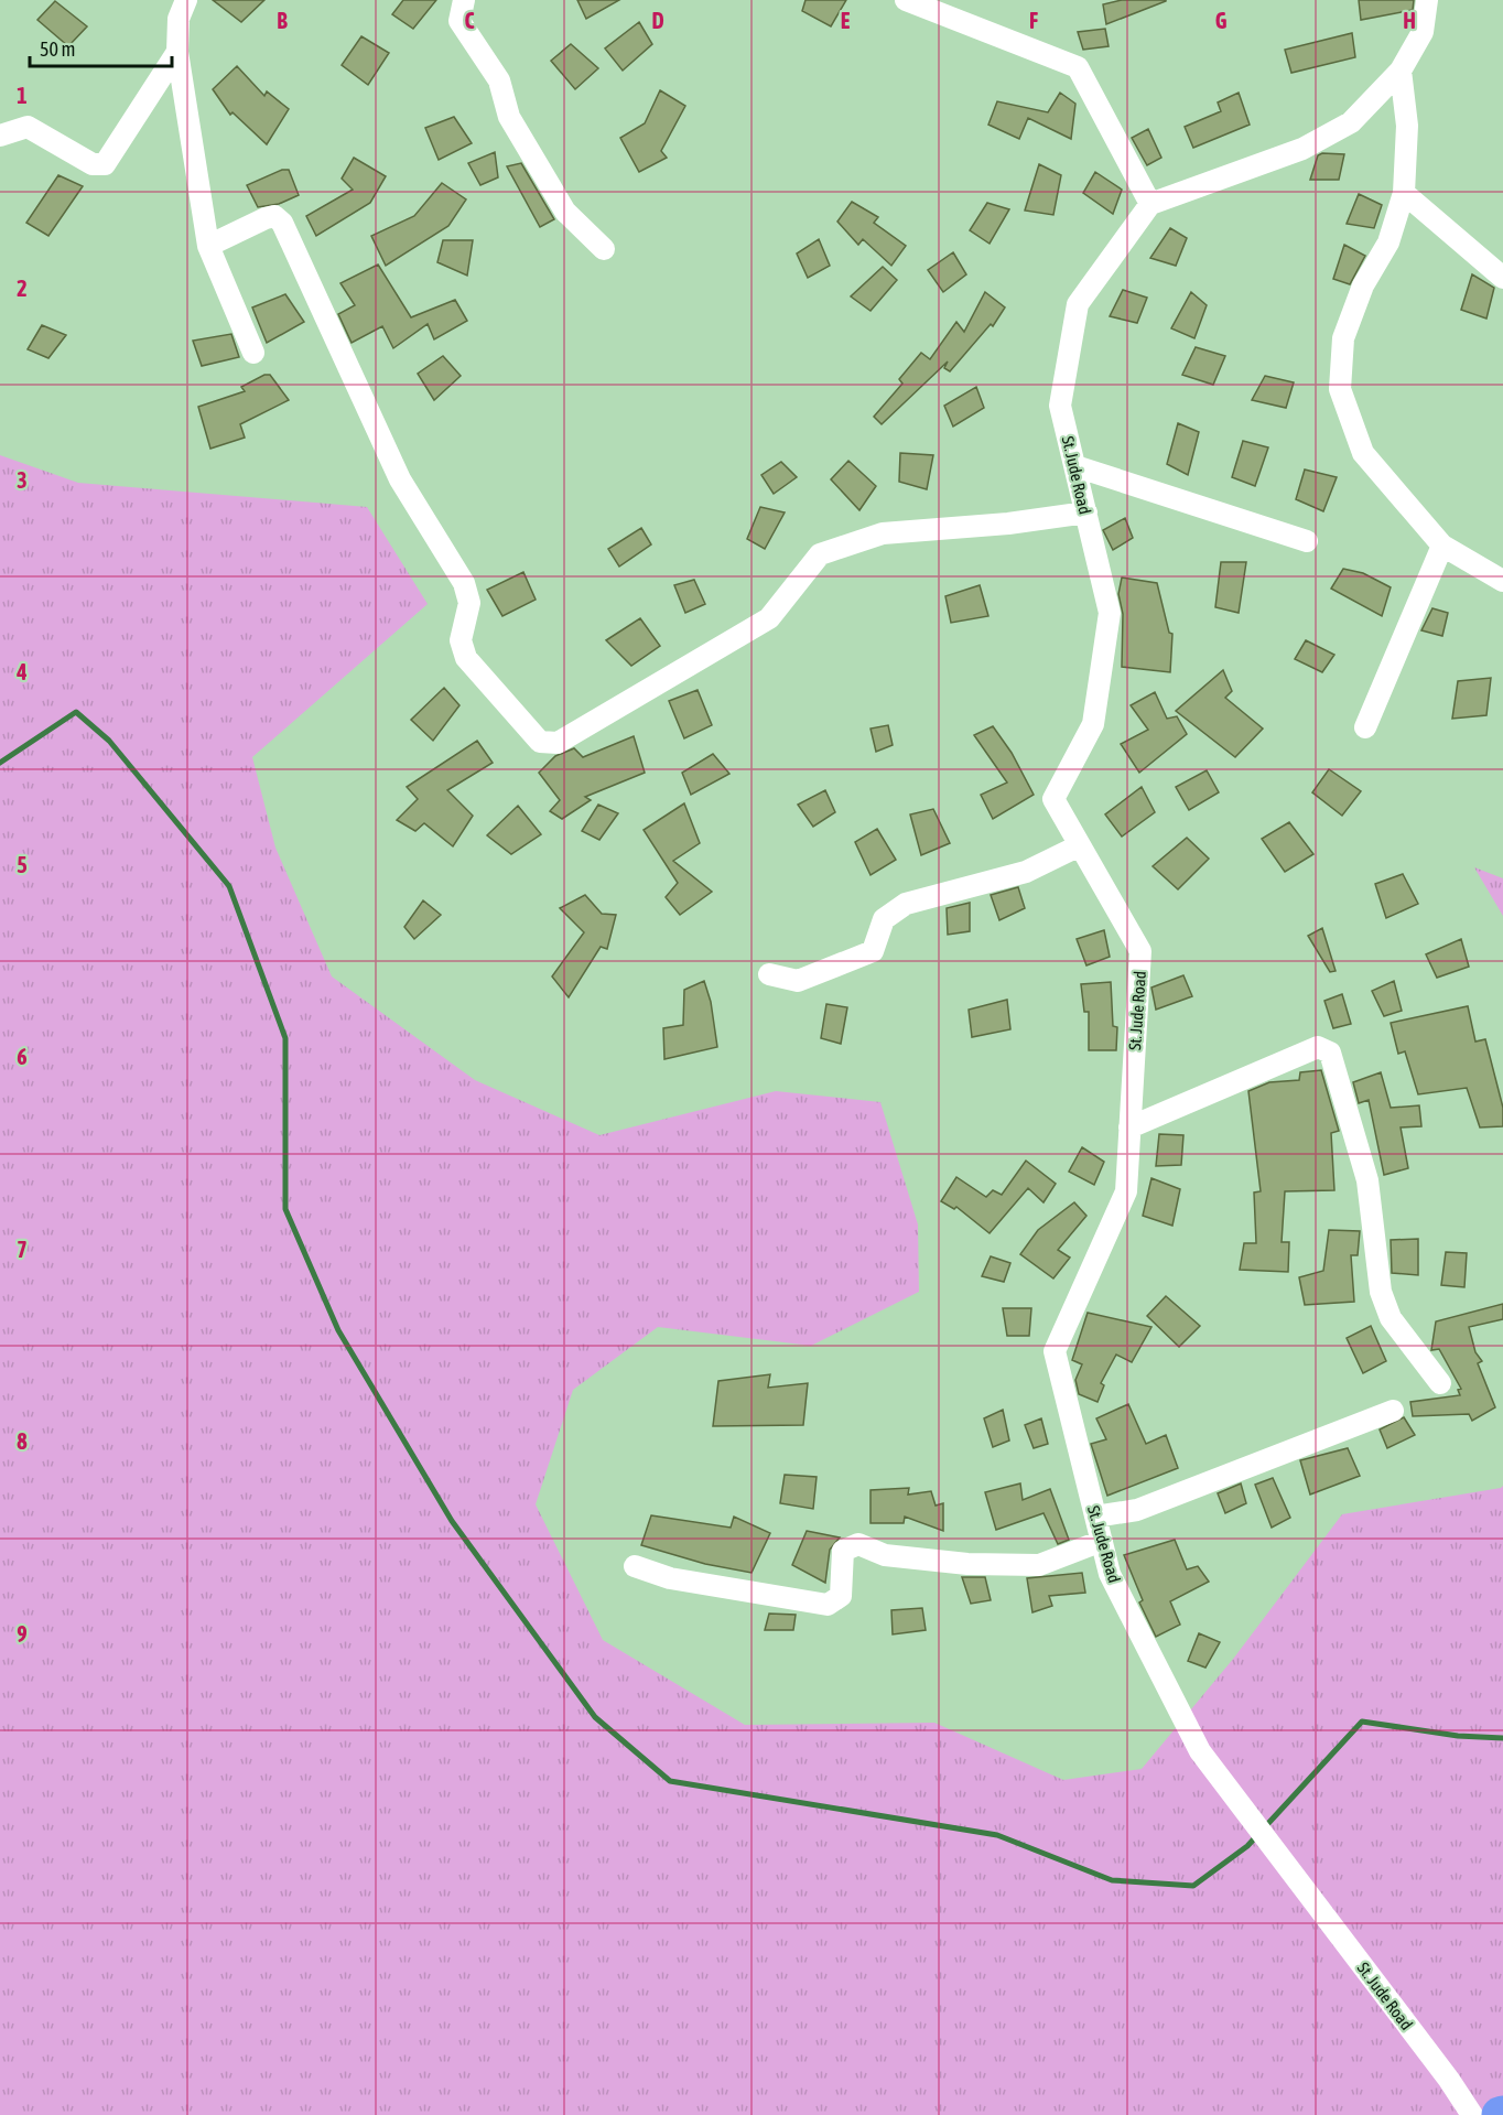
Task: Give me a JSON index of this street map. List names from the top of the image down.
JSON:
{
  "streets": {
    "street": ["St. Jude Road"]
  },
  "scale_bar": "50 m",
  "grid": {
    "columns": [
      "B",
      "C",
      "D",
      "E",
      "F",
      "G",
      "H"
    ],
    "rows": [
      "1",
      "2",
      "3",
      "4",
      "5",
      "6",
      "7",
      "8",
      "9"
    ]
  }
}
